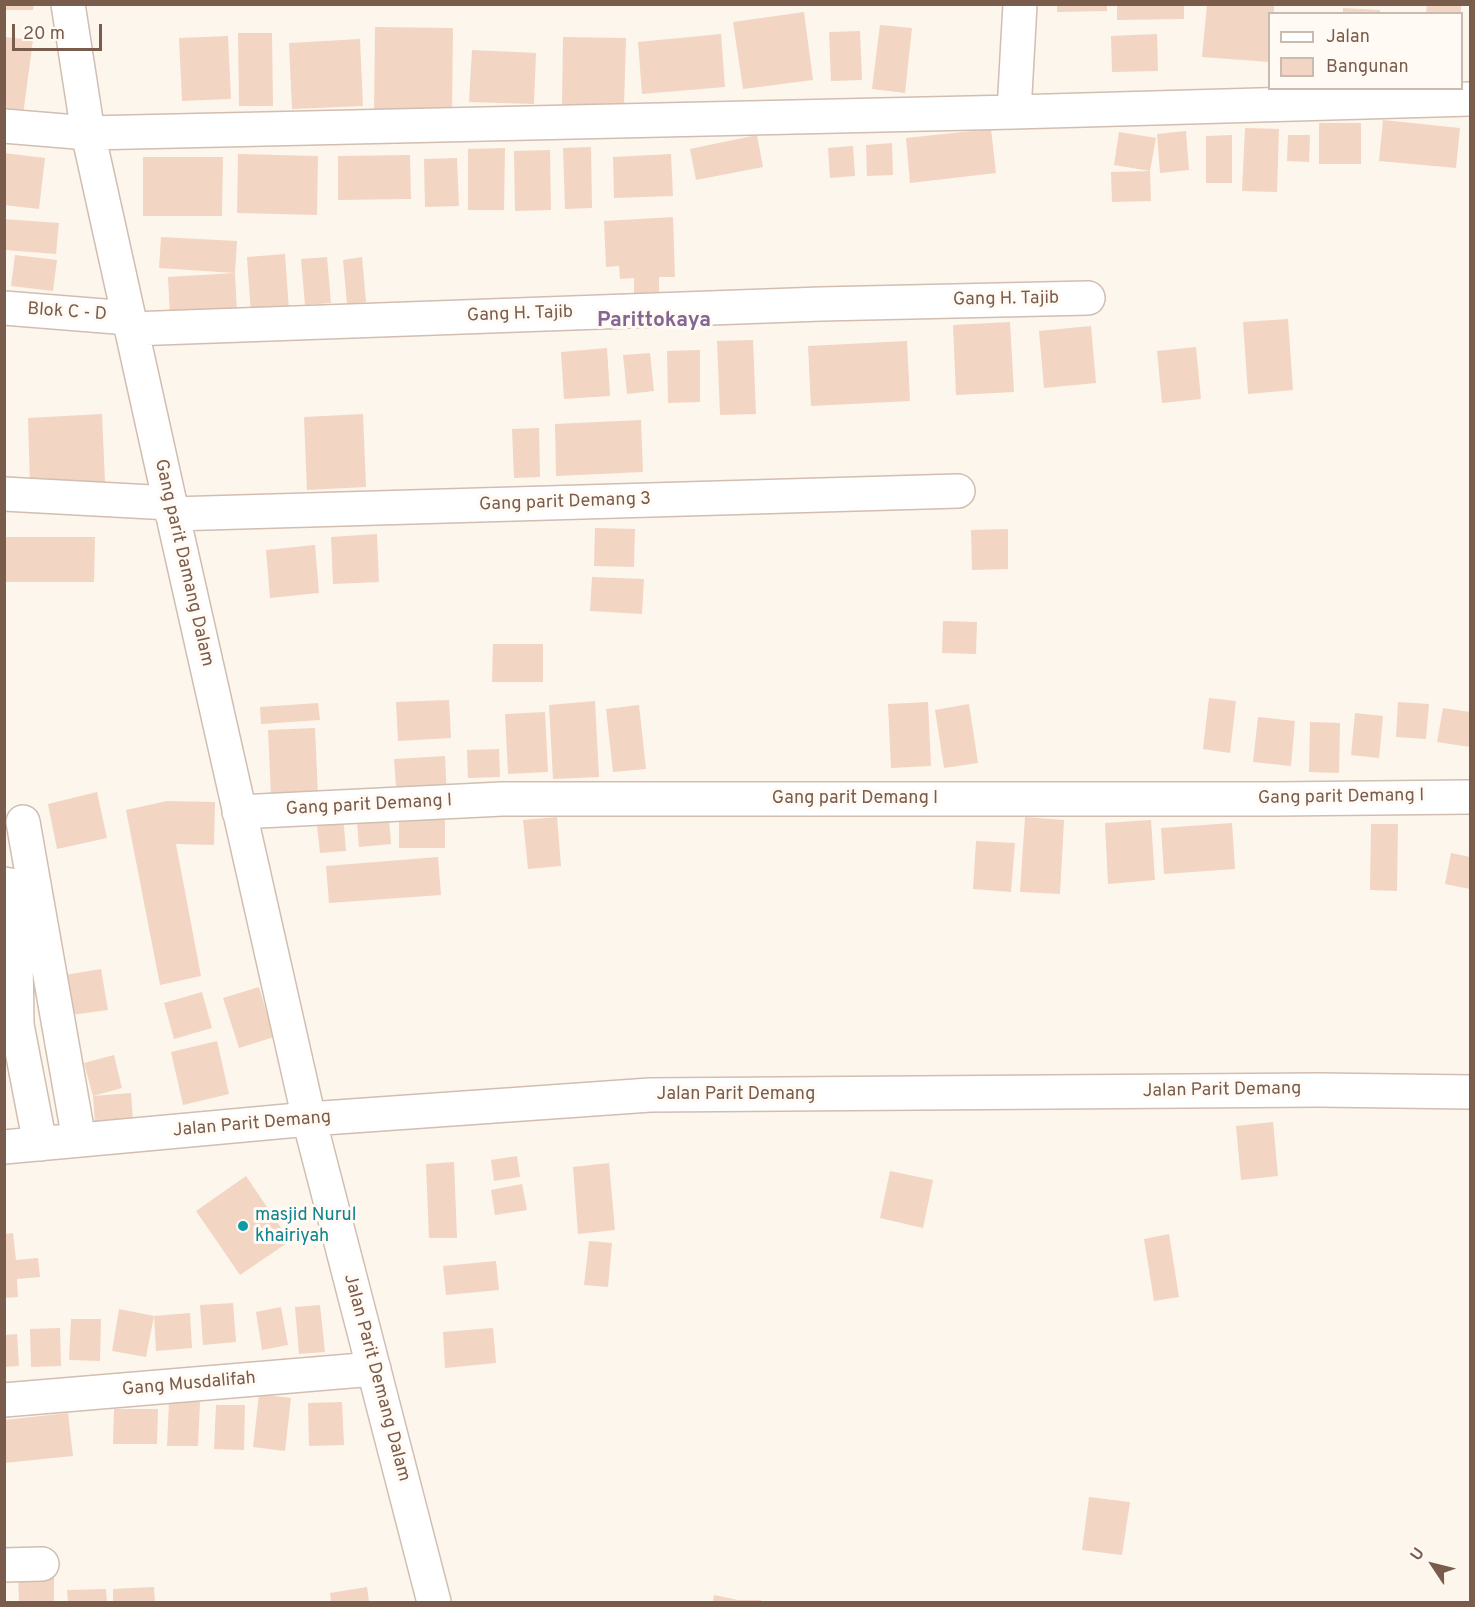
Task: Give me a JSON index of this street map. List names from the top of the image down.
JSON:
{
  "streets": {
    "street": [
      "Gang H. Tajib",
      "Blok C - D",
      "Gang parit Demang 3",
      "Gang parit Damang Dalam",
      "Gang parit Demang I",
      "Jalan Parit Demang",
      "Jalan Parit Demang Dalam",
      "Gang Musdalifah"
    ]
  },
  "crossings": [
    ["Gang H. Tajib", "Blok C - D"],
    ["Gang H. Tajib", "Gang parit Damang Dalam"],
    ["Blok C - D", "Gang parit Damang Dalam"],
    ["Gang parit Demang 3", "Gang parit Damang Dalam"],
    ["Gang parit Damang Dalam", "Gang parit Demang I"],
    ["Gang parit Damang Dalam", "Jalan Parit Demang"],
    ["Gang parit Damang Dalam", "Jalan Parit Demang Dalam"],
    ["Jalan Parit Demang", "Jalan Parit Demang Dalam"],
    ["Jalan Parit Demang Dalam", "Gang Musdalifah"]
  ],
  "districts": ["Parittokaya"],
  "places": ["masjid Nurul khairiyah"],
  "legend": ["Jalan", "Bangunan"],
  "scale_bar": "20 m",
  "north": "top left"
}
